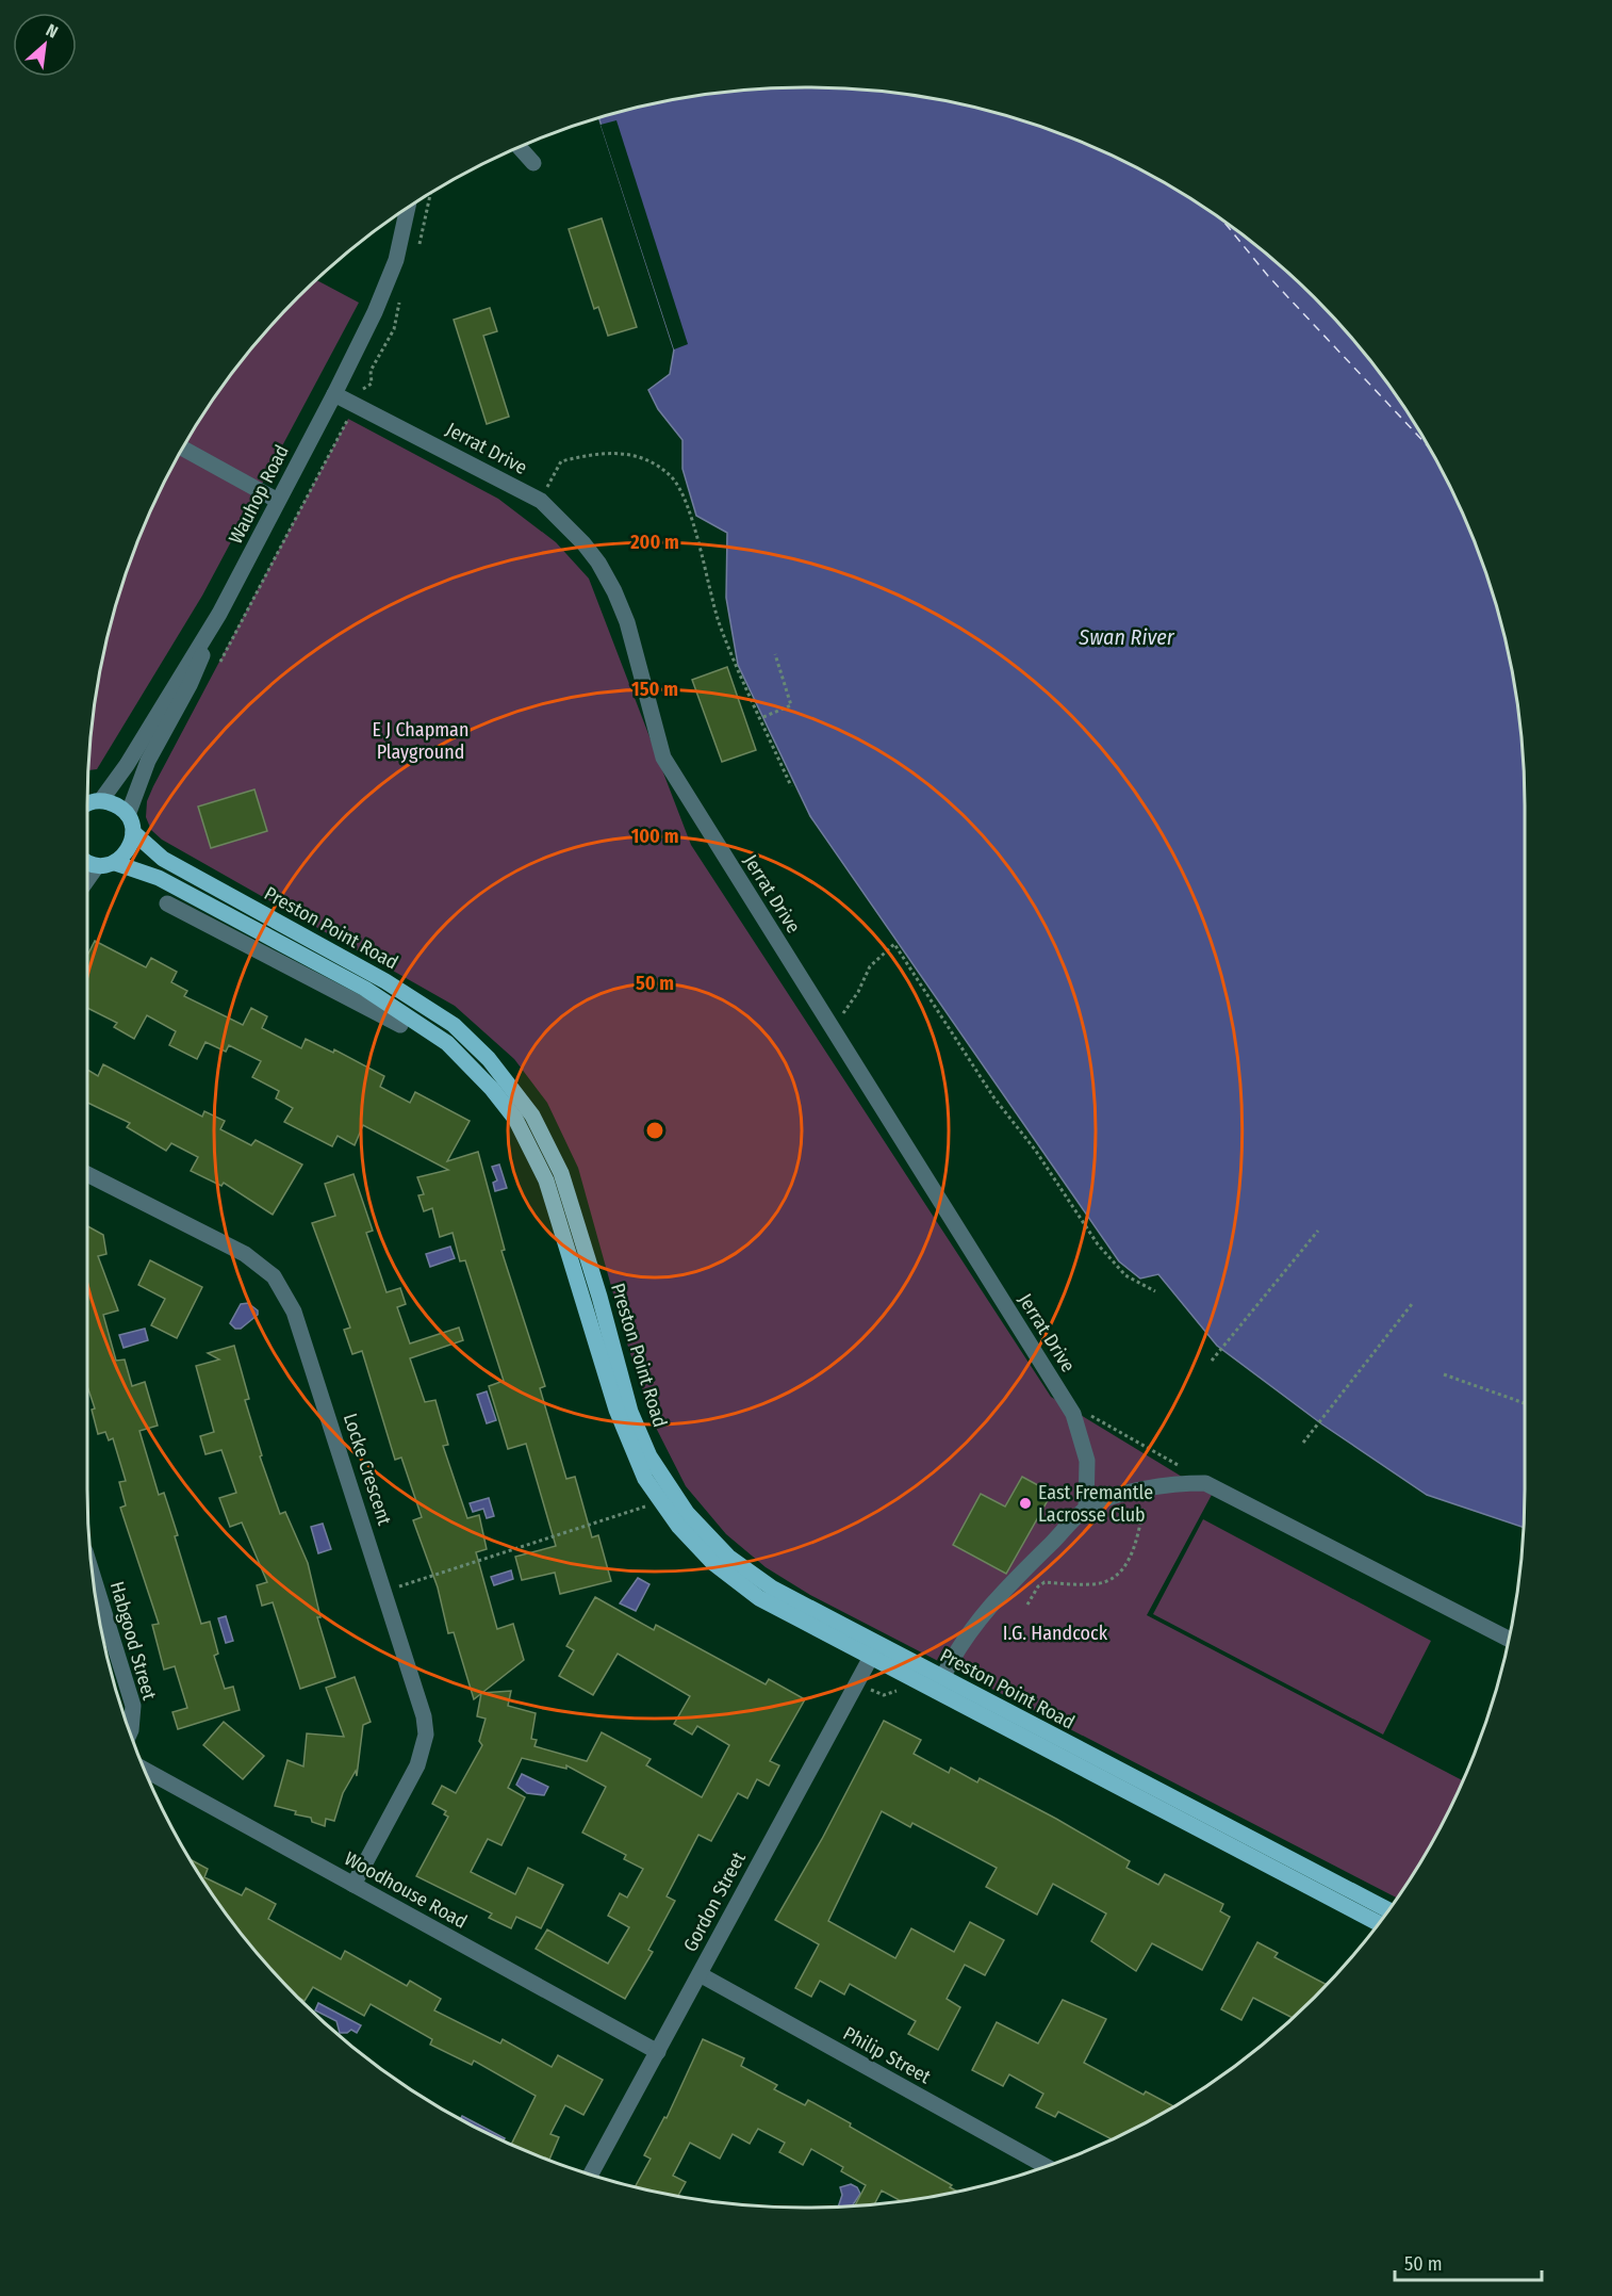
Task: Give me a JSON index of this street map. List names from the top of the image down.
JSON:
{
  "streets": {
    "main road": ["Preston Point Road"],
    "street": [
      "Jerrat Drive",
      "Wauhop Road",
      "Locke Crescent",
      "Habgood Street",
      "Woodhouse Road",
      "Gordon Street",
      "Philip Street"
    ]
  },
  "crossings": [
    ["Jerrat Drive", "Wauhop Road"],
    ["Preston Point Road", "Gordon Street"],
    ["Locke Crescent", "Woodhouse Road"],
    ["Woodhouse Road", "Gordon Street"],
    ["Gordon Street", "Philip Street"]
  ],
  "water": ["Swan River"],
  "parks": ["E J Chapman Playground", "I.G. Handcock"],
  "places": ["East Fremantle Lacrosse Club"],
  "scale_bar": "50 m",
  "north": "top right",
  "rings": [
    "200 m",
    "150 m",
    "100 m",
    "50 m"
  ]
}
